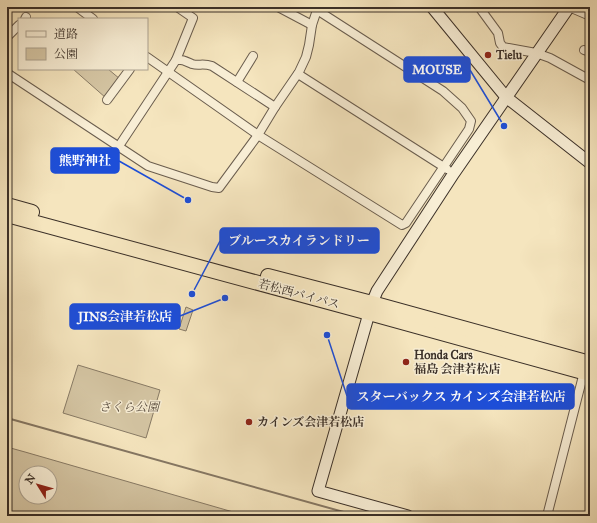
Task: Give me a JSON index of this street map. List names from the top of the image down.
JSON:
{
  "streets": {
    "highway": ["若松西バイパス"]
  },
  "parks": ["さくら公園"],
  "places": [
    "Tielu",
    "MOUSE",
    "熊野神社",
    "ブルースカイランドリー",
    "JINS会津若松店",
    "スターバックス カインズ会津若松店",
    "Honda Cars 福島 会津若松店",
    "カインズ会津若松店"
  ],
  "legend": ["道路", "公園"],
  "north": "top left"
}
